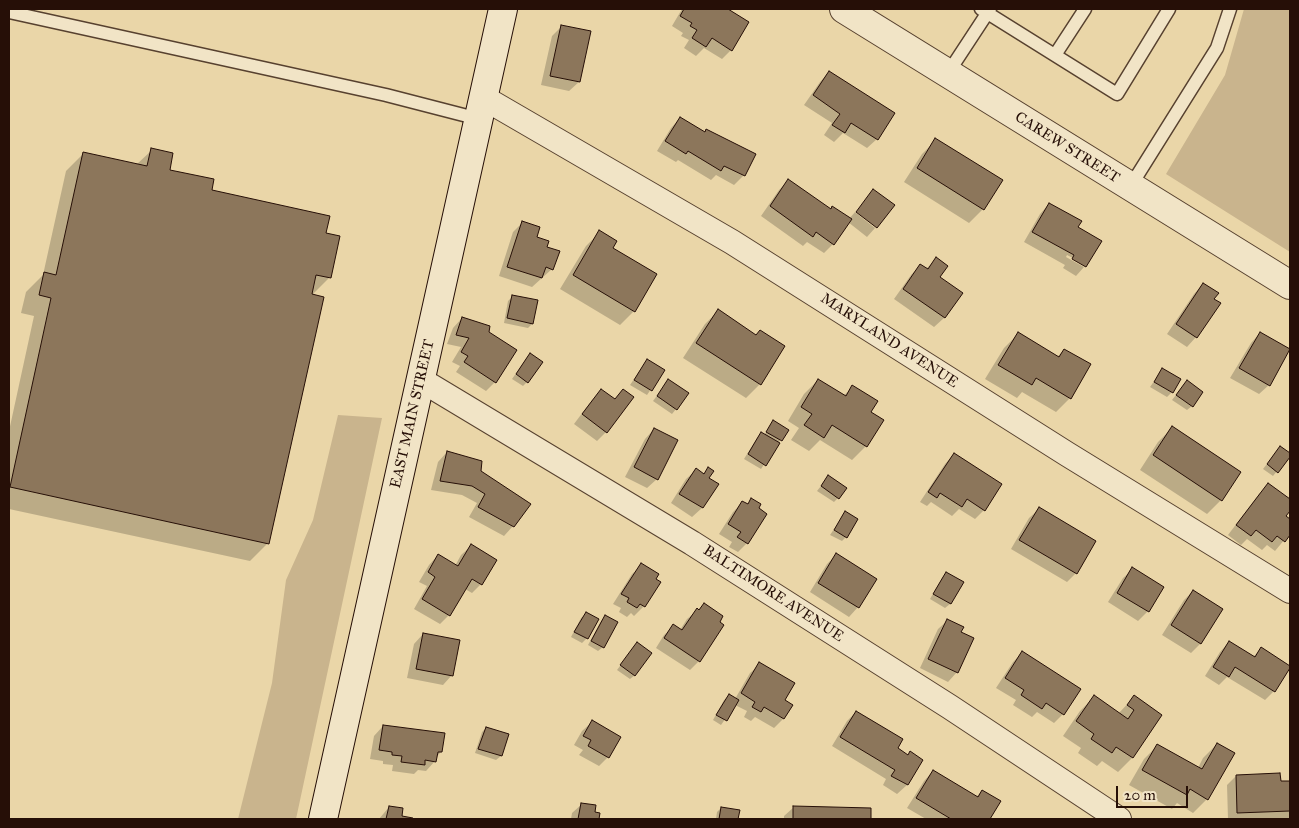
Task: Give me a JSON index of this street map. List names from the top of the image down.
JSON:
{
  "streets": {
    "main road": ["CAREW STREET", "EAST MAIN STREET"],
    "street": ["MARYLAND AVENUE", "BALTIMORE AVENUE"]
  },
  "crossings": [
    ["MARYLAND AVENUE", "EAST MAIN STREET"],
    ["EAST MAIN STREET", "BALTIMORE AVENUE"]
  ],
  "scale_bar": "20 m"
}
